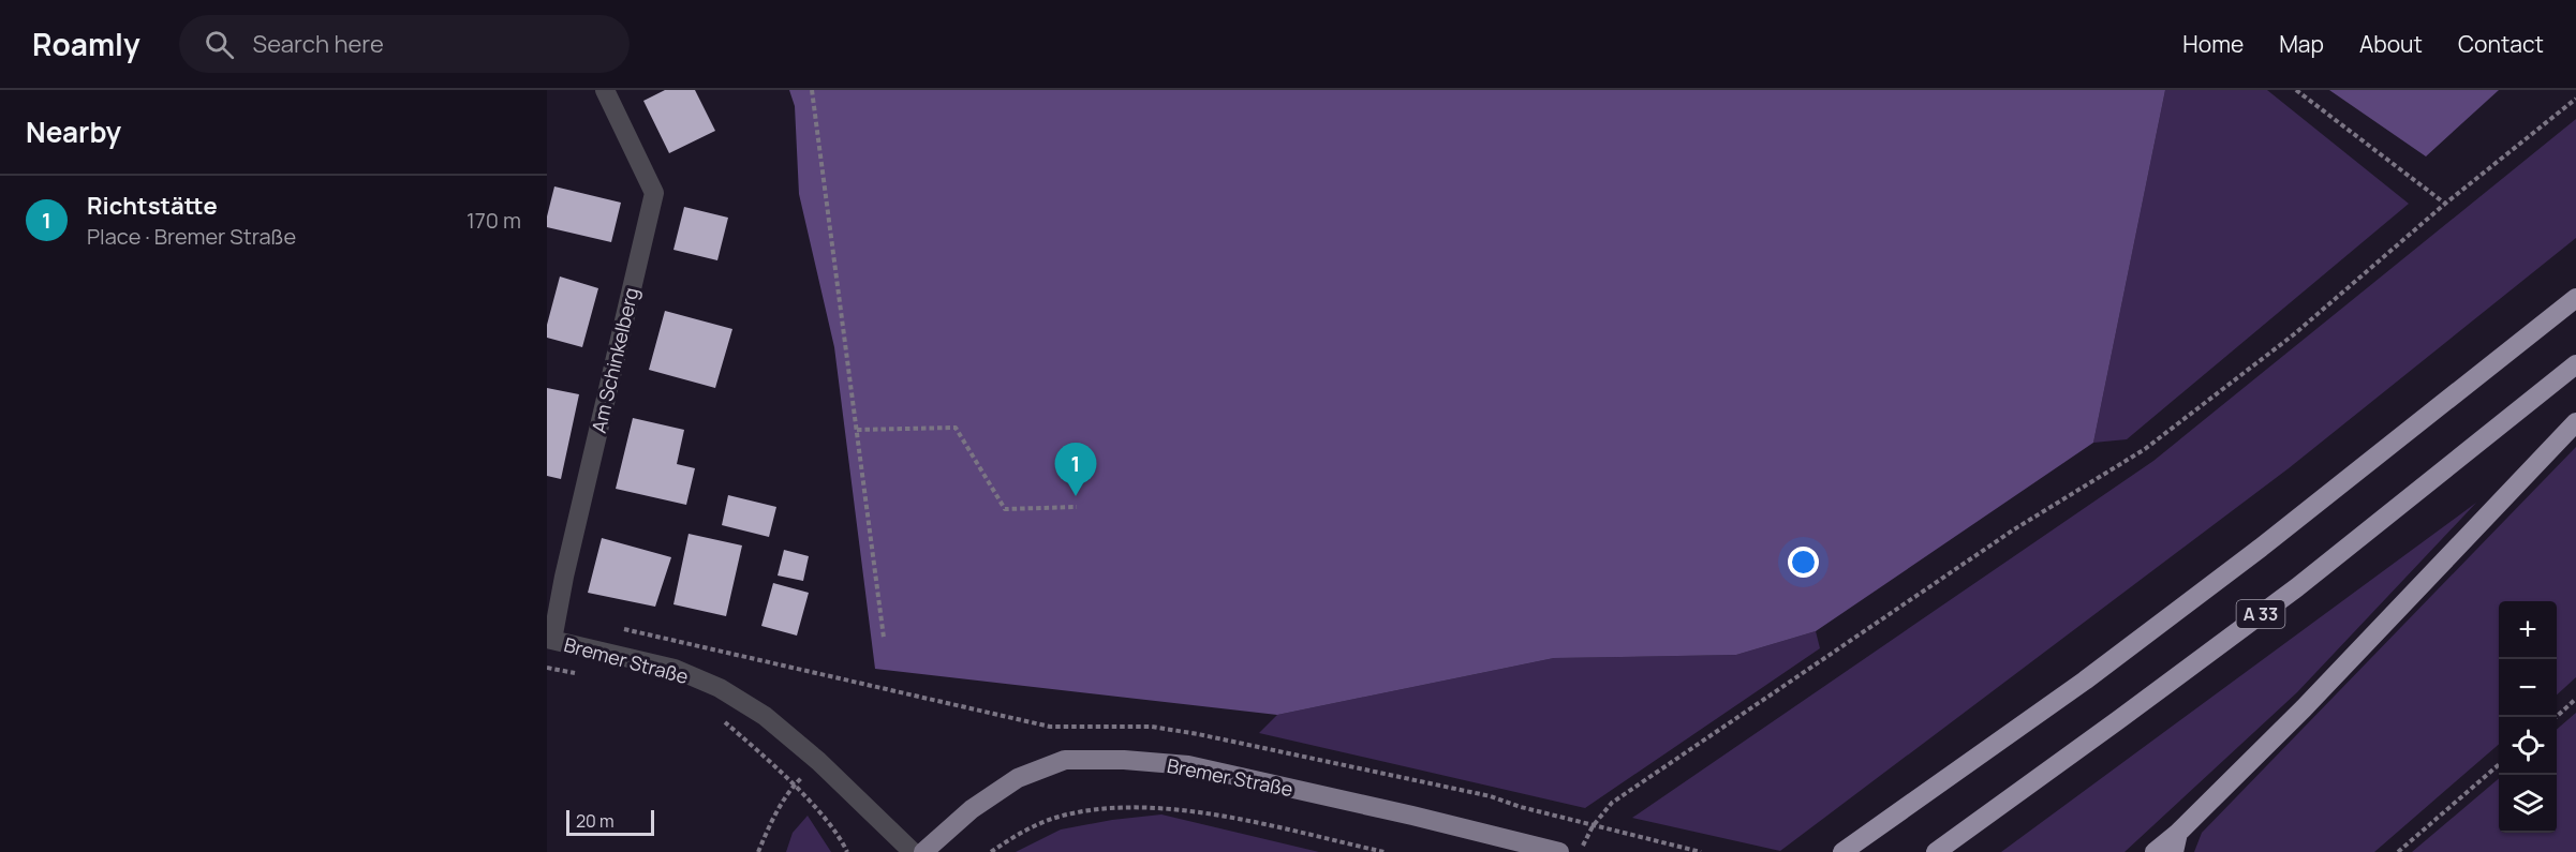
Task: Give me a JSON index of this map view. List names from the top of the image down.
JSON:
{
  "streets": {
    "highway": ["A 33"],
    "main road": ["Bremer Straße"],
    "street": ["Am Schinkelberg"]
  },
  "crossings": [
    ["Am Schinkelberg", "Bremer Straße"]
  ],
  "scale_bar": "20 m",
  "page": {
    "header": "Roamly",
    "search": "Search here",
    "nav": [
      "Home",
      "Map",
      "About",
      "Contact"
    ],
    "heading": "Nearby",
    "list": [
      {
        "mark": "1",
        "name": "Richtstätte",
        "note": "Place · Bremer Straße",
        "value": "170 m"
      }
    ],
    "pins": "1",
    "map_buttons": ["+", "−"],
    "scale": "20 m"
  }
}
